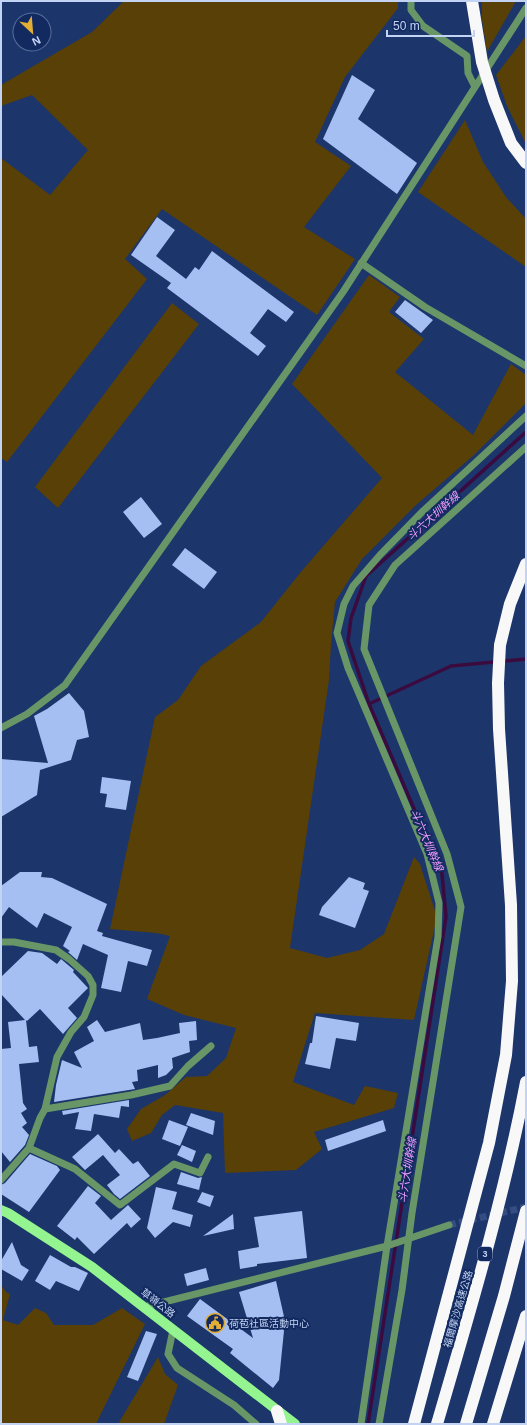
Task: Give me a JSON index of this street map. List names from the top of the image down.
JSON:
{
  "streets": {
    "highway": ["3", "福爾摩沙高速公路"],
    "main road": ["草嶺公路"]
  },
  "water": ["斗六大圳幹線"],
  "places": {
    "public building": ["荷苞社區活動中心"]
  },
  "scale_bar": "50 m",
  "north": "bottom right"
}
